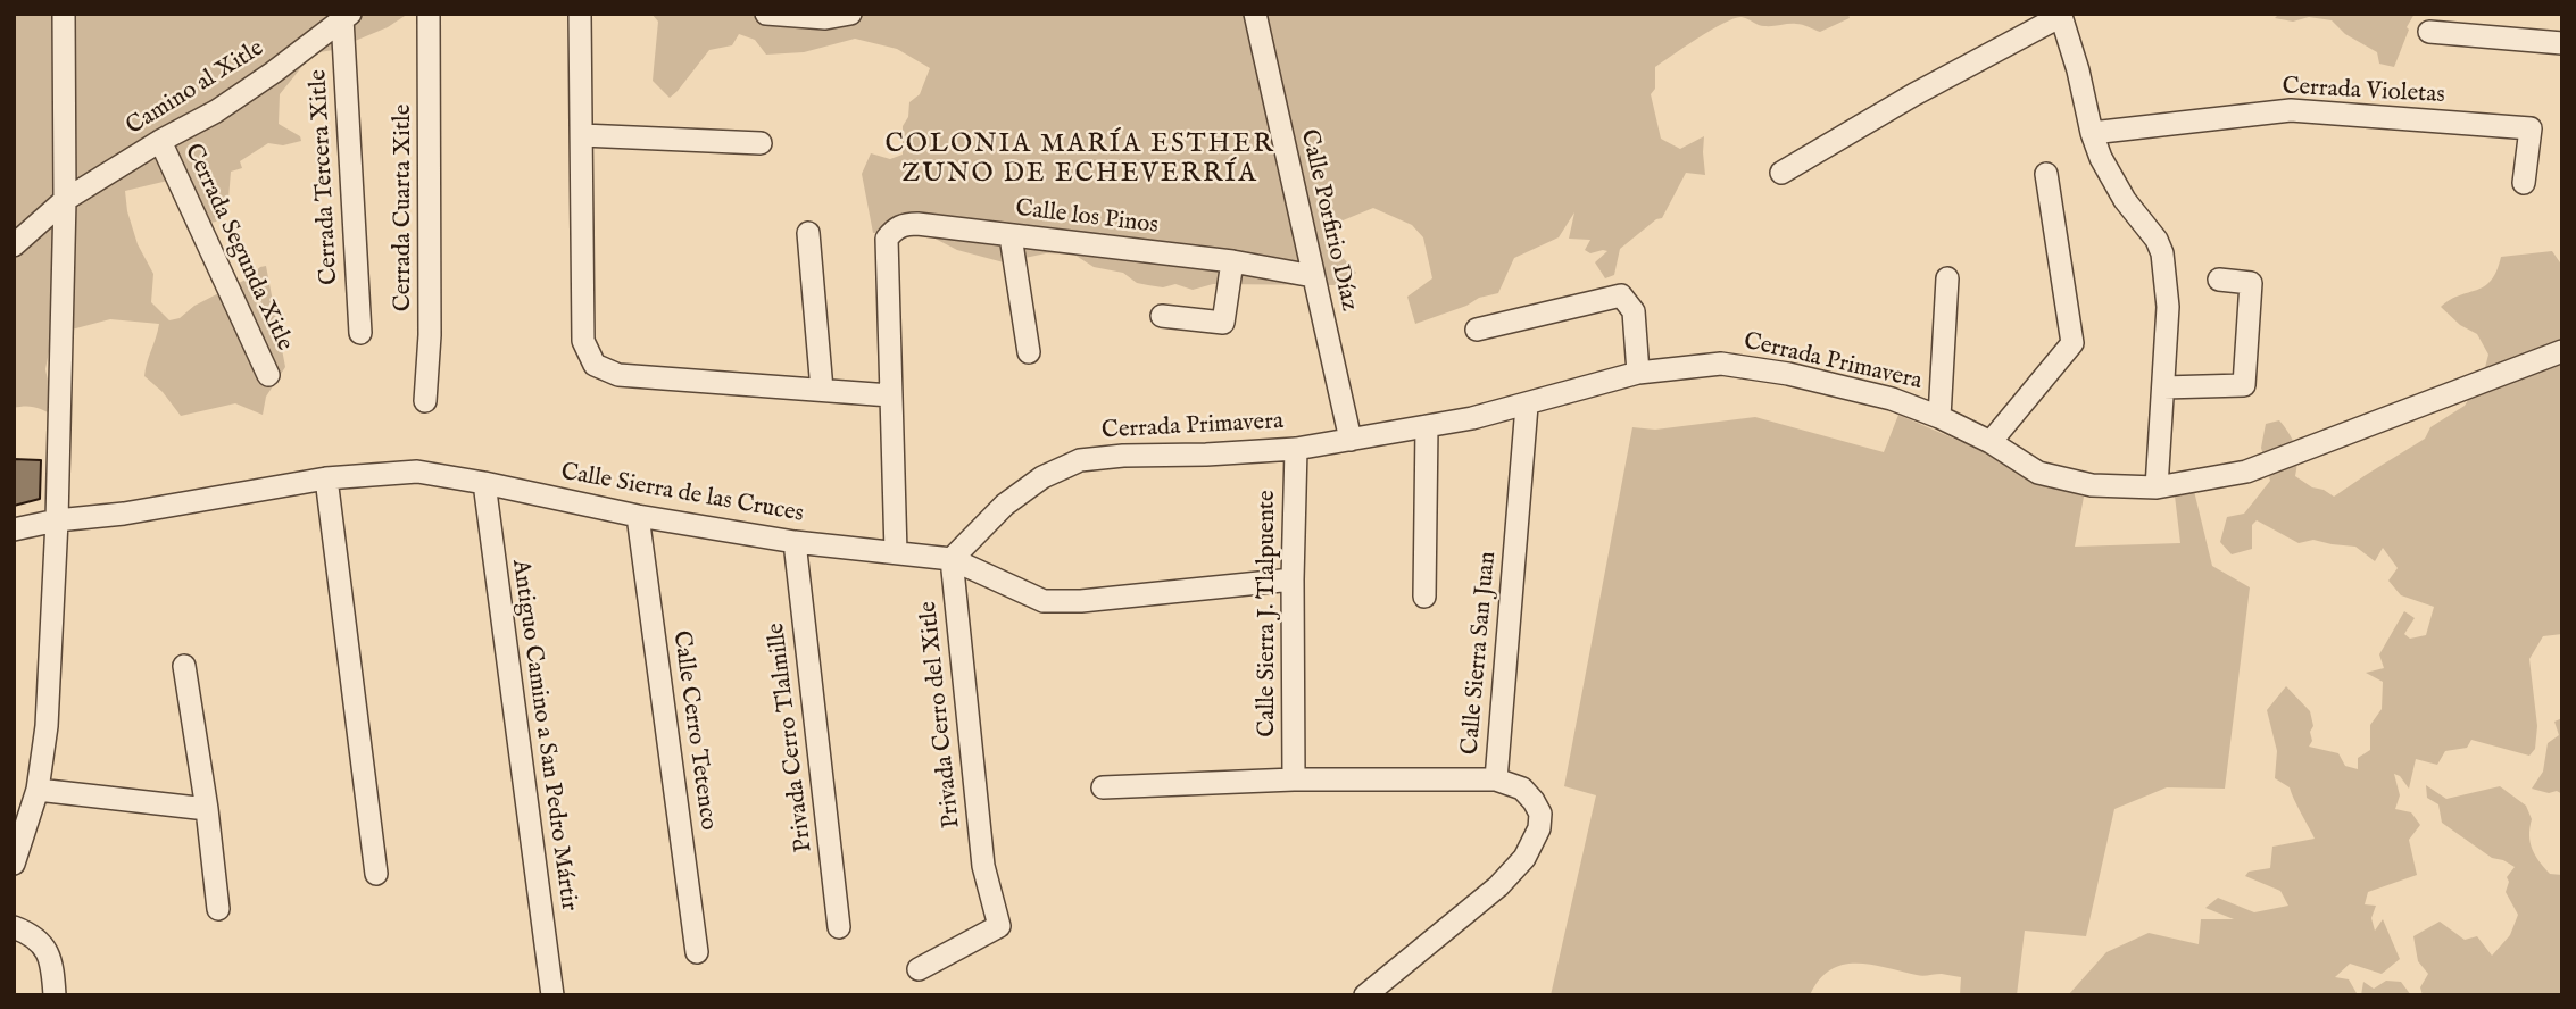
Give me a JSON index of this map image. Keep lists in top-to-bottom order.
{
  "streets": {
    "street": [
      "Camino al Xitle",
      "Cerrada Violetas",
      "Cerrada Tercera Xitle",
      "Cerrada Cuarta Xitle",
      "Calle los Pinos",
      "Calle Porfirio Díaz",
      "Cerrada Segunda Xitle",
      "Cerrada Primavera",
      "Calle Sierra de las Cruces",
      "Calle Sierra J. Tlalpuente",
      "Calle Sierra San Juan",
      "Privada Cerro del Xitle",
      "Calle Cerro Tetenco",
      "Antiguo Camino a San Pedro Mártir",
      "Privada Cerro Tlalmille"
    ]
  },
  "crossings": [
    ["Camino al Xitle", "Cerrada Tercera Xitle"],
    ["Camino al Xitle", "Cerrada Segunda Xitle"],
    ["Calle los Pinos", "Calle Porfirio Díaz"],
    ["Calle los Pinos", "Calle Sierra de las Cruces"],
    ["Calle Porfirio Díaz", "Cerrada Primavera"],
    ["Cerrada Primavera", "Calle Sierra de las Cruces"],
    ["Cerrada Primavera", "Calle Sierra J. Tlalpuente"],
    ["Cerrada Primavera", "Calle Sierra San Juan"],
    ["Cerrada Primavera", "Privada Cerro del Xitle"],
    ["Calle Sierra de las Cruces", "Calle Sierra J. Tlalpuente"],
    ["Calle Sierra de las Cruces", "Privada Cerro del Xitle"],
    ["Calle Sierra de las Cruces", "Calle Cerro Tetenco"],
    ["Calle Sierra de las Cruces", "Antiguo Camino a San Pedro Mártir"],
    ["Calle Sierra de las Cruces", "Privada Cerro Tlalmille"]
  ],
  "districts": ["COLONIA MARÍA ESTHER ZUNO DE ECHEVERRÍA"]
}
